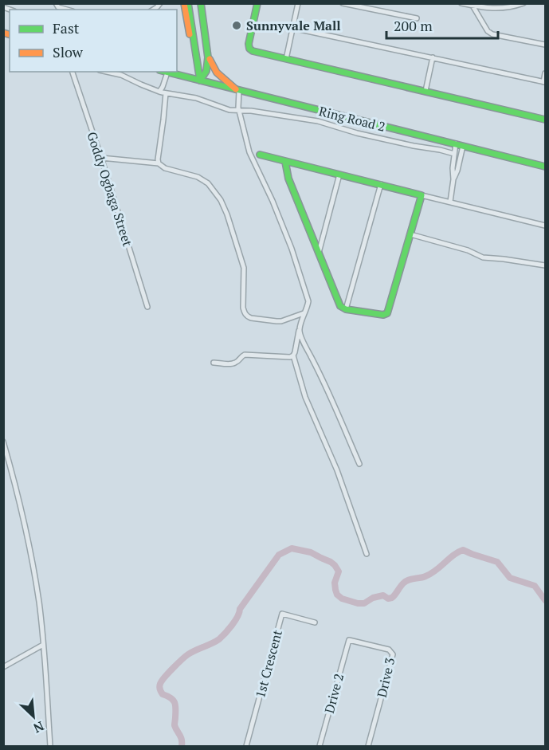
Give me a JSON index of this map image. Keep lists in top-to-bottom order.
{
  "streets": {
    "street": [
      "Ring Road 2",
      "Goddy Ogbaga Street",
      "1st Crescent",
      "Drive 3",
      "Drive 2"
    ]
  },
  "crossings": [
    ["Drive 3", "Drive 2"]
  ],
  "places": ["Sunnyvale Mall"],
  "legend": ["Fast", "Slow"],
  "scale_bar": "200 m",
  "north": "bottom right"
}
